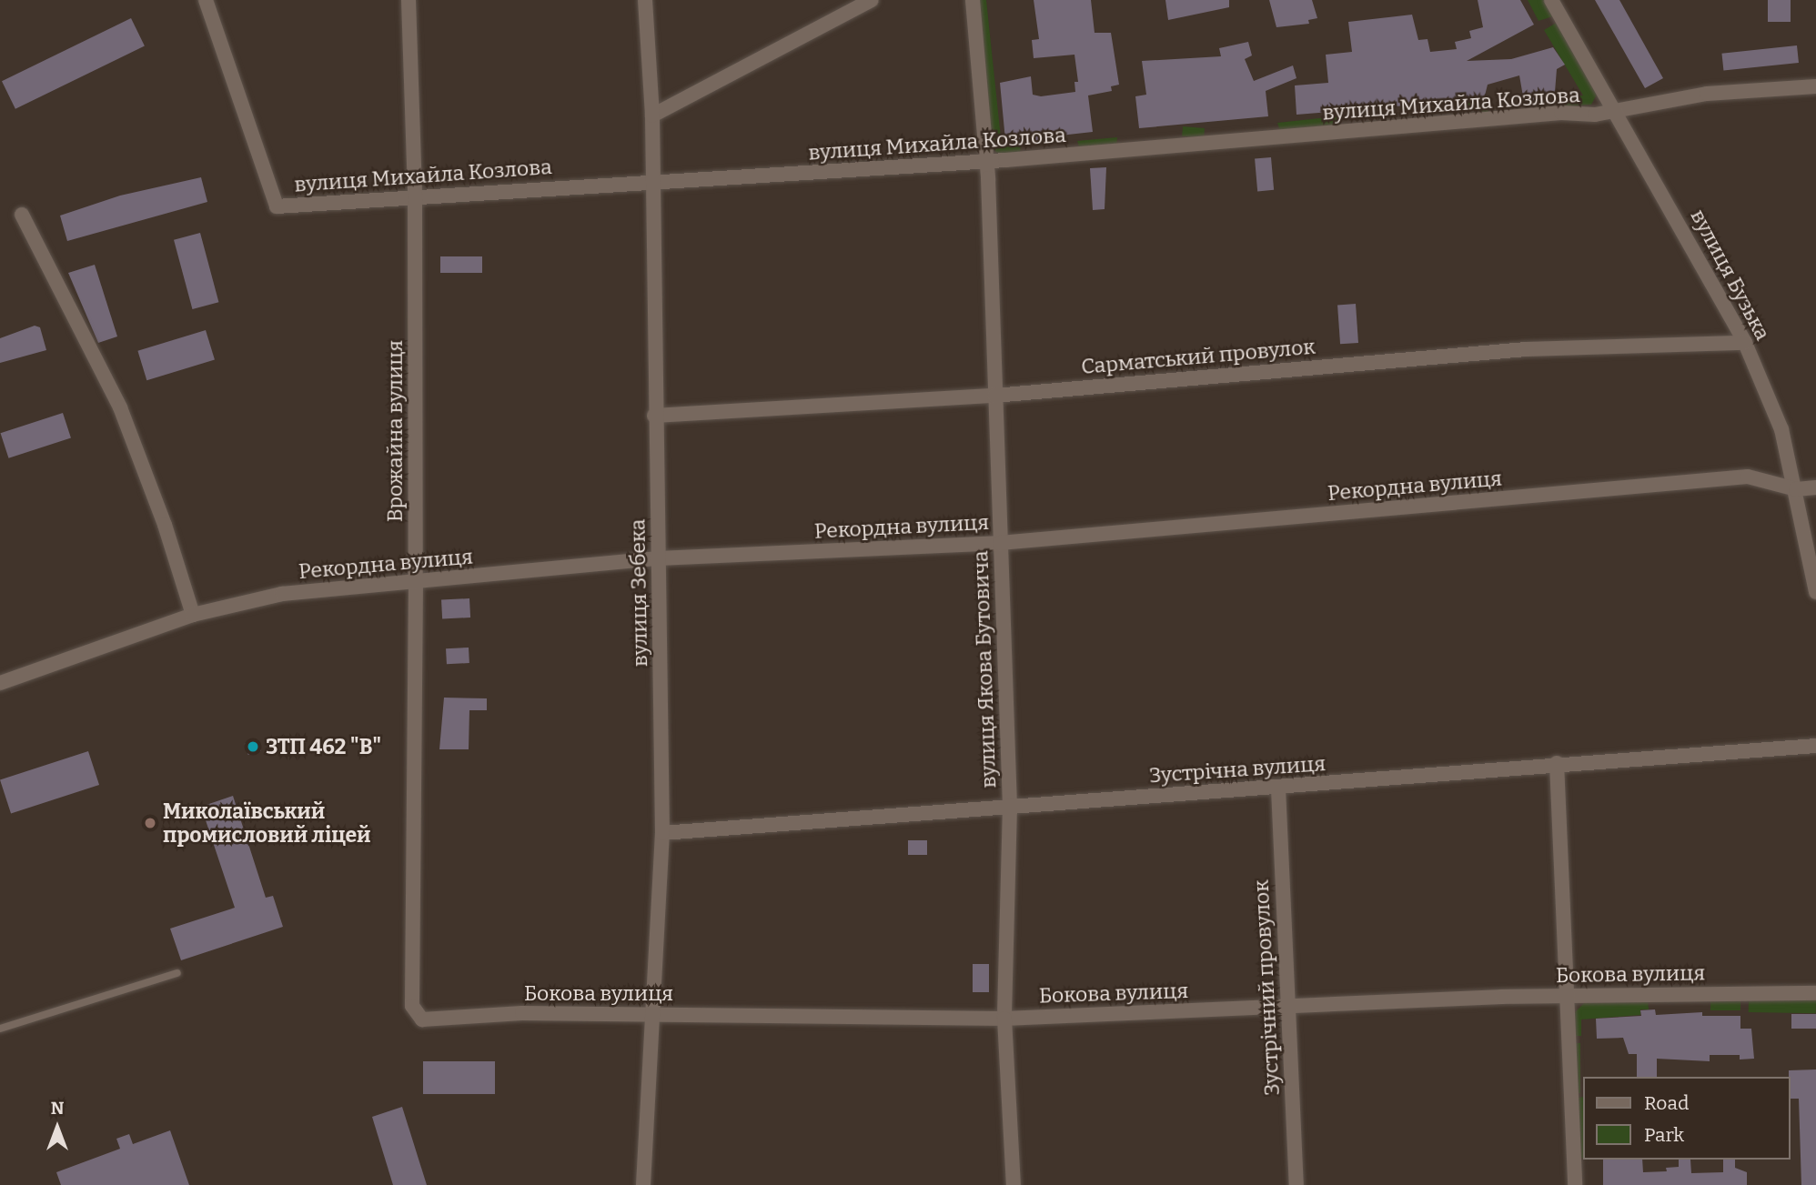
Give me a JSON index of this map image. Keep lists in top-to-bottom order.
{
  "streets": {
    "street": [
      "вулиця Михайла Козлова",
      "вулиця Бузька",
      "Сарматський провулок",
      "Врожайна вулиця",
      "Рекордна вулиця",
      "вулиця Зебека",
      "вулиця Якова Бутовича",
      "Зустрічна вулиця",
      "Бокова вулиця",
      "Зустрічний провулок"
    ]
  },
  "crossings": [
    ["вулиця Михайла Козлова", "вулиця Бузька"],
    ["вулиця Михайла Козлова", "Врожайна вулиця"],
    ["вулиця Михайла Козлова", "вулиця Зебека"],
    ["вулиця Михайла Козлова", "вулиця Якова Бутовича"],
    ["вулиця Бузька", "Сарматський провулок"],
    ["вулиця Бузька", "Рекордна вулиця"],
    ["Сарматський провулок", "вулиця Зебека"],
    ["Сарматський провулок", "вулиця Якова Бутовича"],
    ["Врожайна вулиця", "Рекордна вулиця"],
    ["Врожайна вулиця", "Бокова вулиця"],
    ["Рекордна вулиця", "вулиця Зебека"],
    ["Рекордна вулиця", "вулиця Якова Бутовича"],
    ["вулиця Зебека", "Зустрічна вулиця"],
    ["вулиця Зебека", "Бокова вулиця"],
    ["вулиця Якова Бутовича", "Зустрічна вулиця"],
    ["вулиця Якова Бутовича", "Бокова вулиця"],
    ["Зустрічна вулиця", "Зустрічний провулок"],
    ["Бокова вулиця", "Зустрічний провулок"]
  ],
  "places": ["ЗТП 462 \"В\"", "Миколаївський промисловий ліцей"],
  "legend": ["Road", "Park"],
  "north": "top"
}
